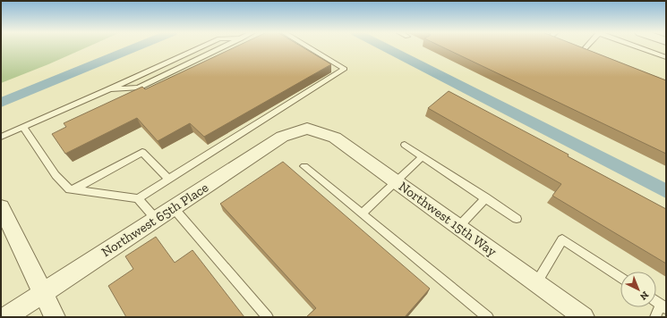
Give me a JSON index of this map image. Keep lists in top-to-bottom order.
{
  "streets": {
    "street": ["Northwest 15th Way", "Northwest 65th Place"]
  },
  "crossings": [
    ["Northwest 15th Way", "Northwest 65th Place"]
  ],
  "north": "bottom right"
}
